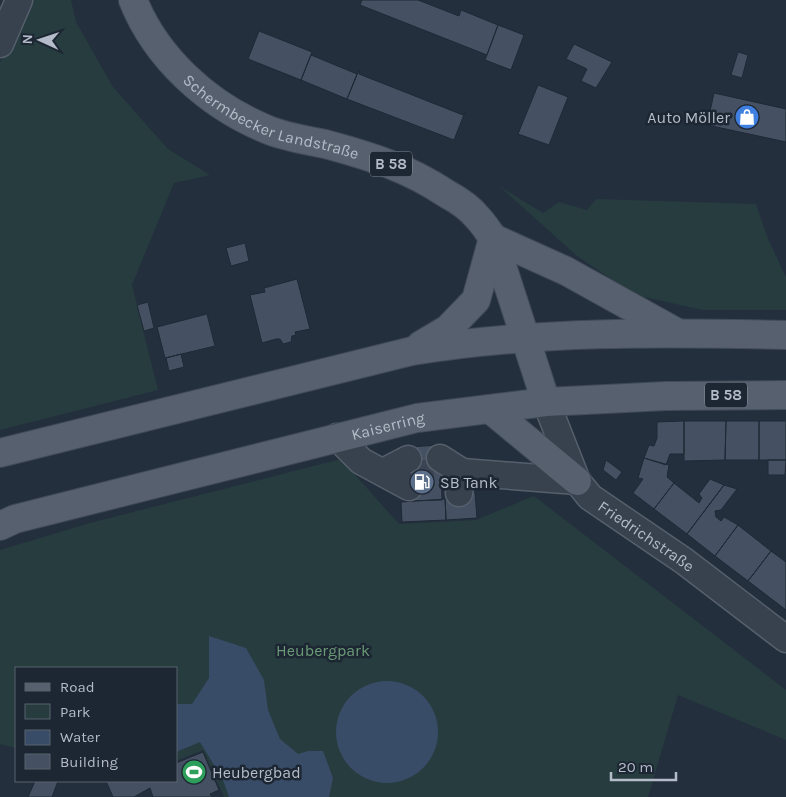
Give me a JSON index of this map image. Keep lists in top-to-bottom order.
{
  "streets": {
    "main road": ["Schermbecker Landstraße", "B 58", "Kaiserring"],
    "street": ["Friedrichstraße"]
  },
  "crossings": [
    ["Schermbecker Landstraße", "B 58"],
    ["Schermbecker Landstraße", "Kaiserring"],
    ["Schermbecker Landstraße", "Friedrichstraße"],
    ["Kaiserring", "Friedrichstraße"]
  ],
  "parks": ["Heubergpark"],
  "places": {
    "shop": ["Auto Möller"],
    "fuel station": ["SB Tank"],
    "sports": ["Heubergbad"]
  },
  "legend": [
    "Road",
    "Park",
    "Water",
    "Building"
  ],
  "scale_bar": "20 m",
  "north": "left"
}
